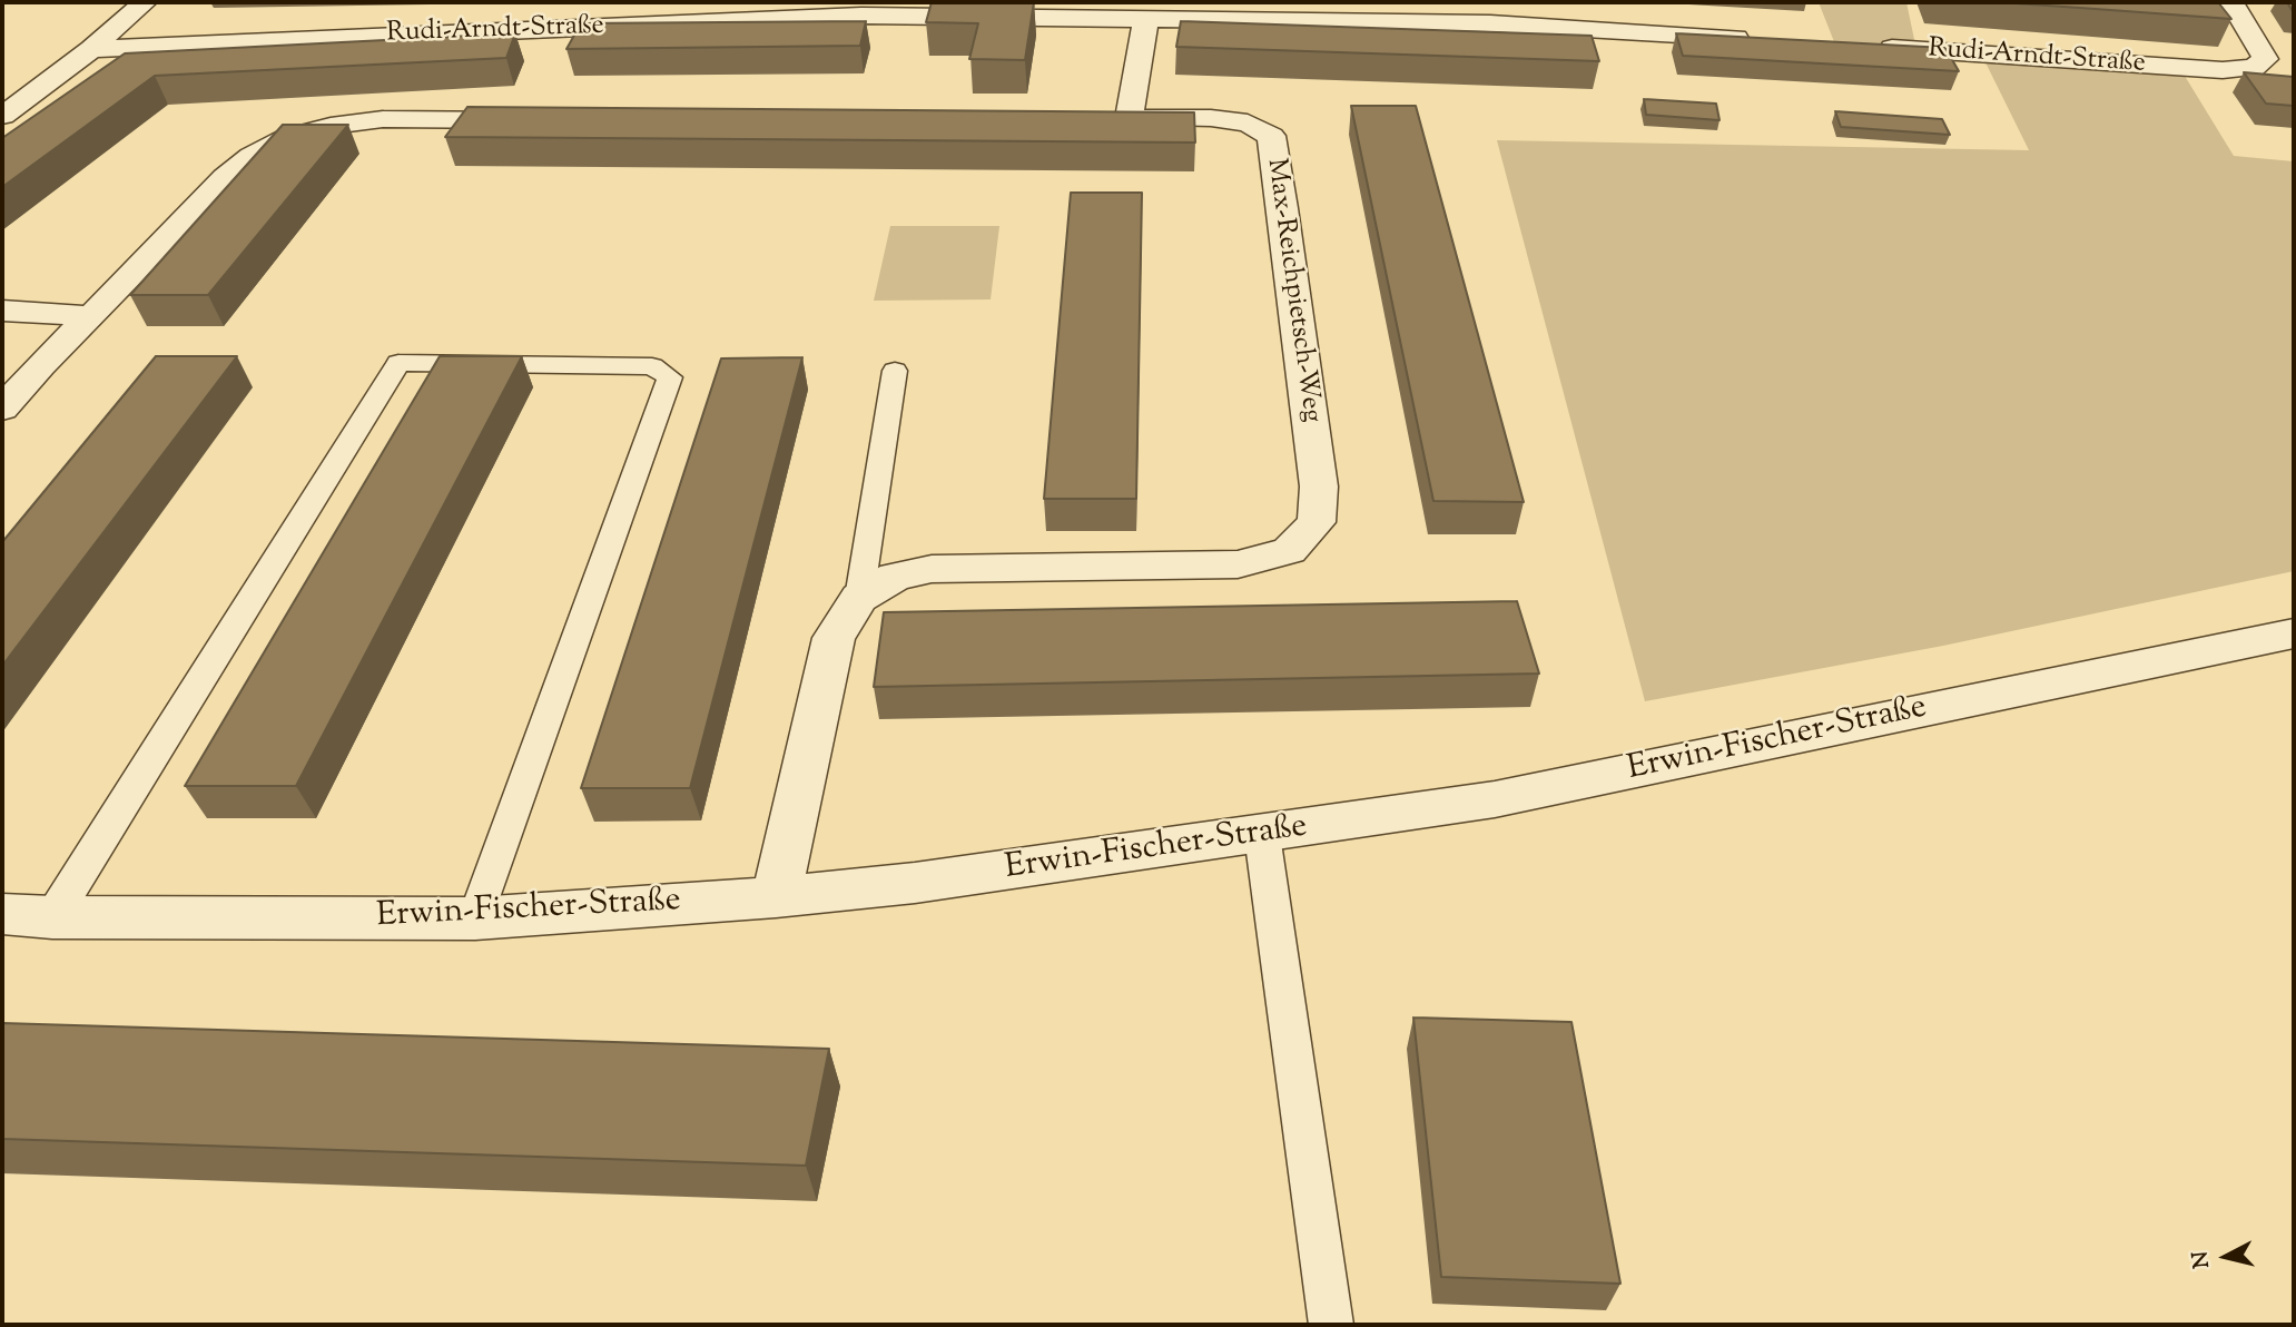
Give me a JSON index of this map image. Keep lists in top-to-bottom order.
{
  "streets": {
    "street": ["Rudi-Arndt-Straße", "Max-Reichpietsch-Weg", "Erwin-Fischer-Straße"]
  },
  "crossings": [
    ["Rudi-Arndt-Straße", "Max-Reichpietsch-Weg"],
    ["Max-Reichpietsch-Weg", "Erwin-Fischer-Straße"]
  ],
  "north": "left"
}
